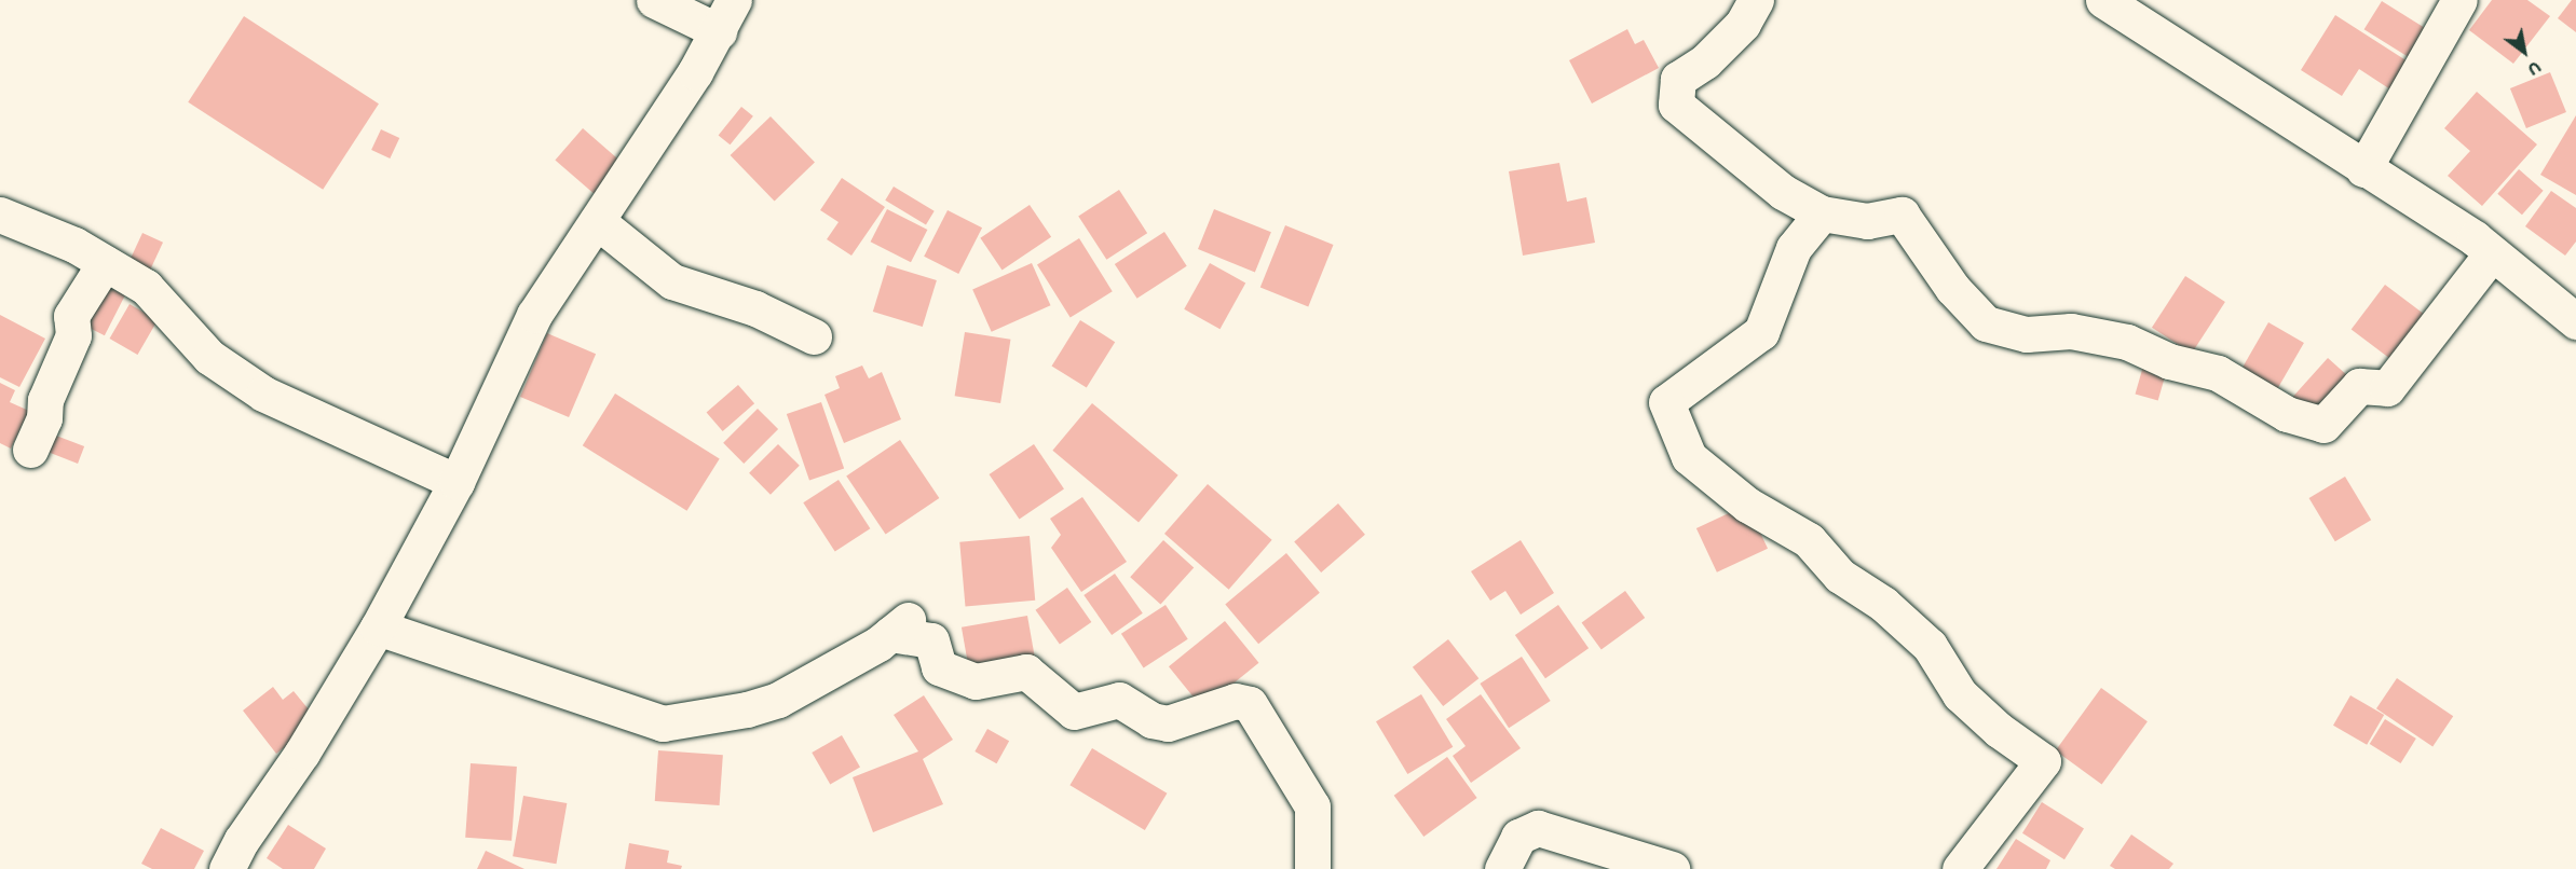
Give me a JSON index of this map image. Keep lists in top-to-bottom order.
{
  "north": "bottom right"
}
